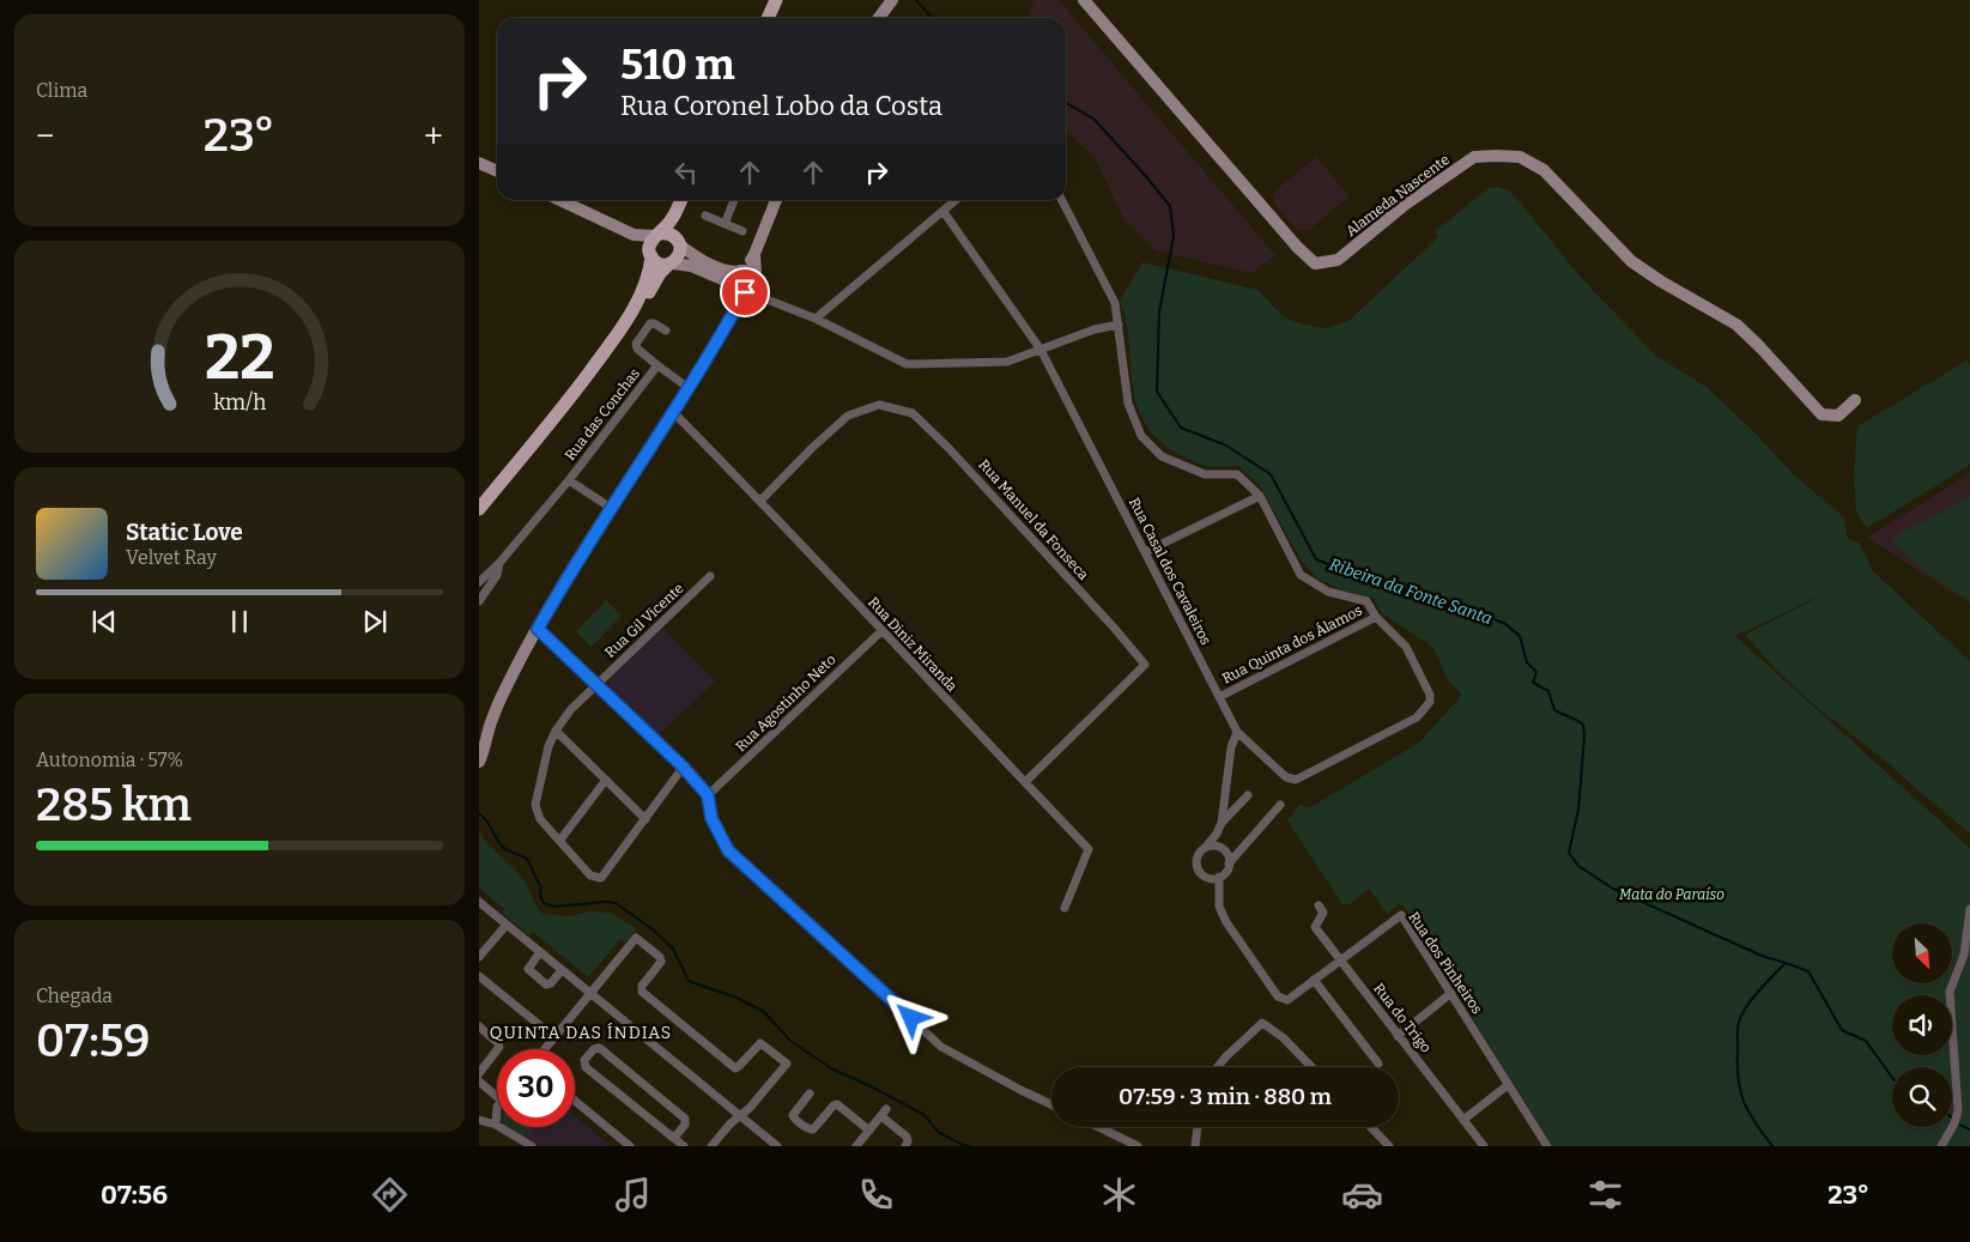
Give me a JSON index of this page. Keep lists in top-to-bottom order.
{
  "streets": {
    "street": [
      "Alameda Nascente",
      "Rua das Conchas",
      "Rua Manuel da Fonseca",
      "Rua Casal dos Cavaleiros",
      "Rua Gil Vicente",
      "Rua Diniz Miranda",
      "Rua Quinta dos Álamos",
      "Rua Agostinho Neto",
      "Rua dos Pinheiros",
      "Rua do Trigo"
    ]
  },
  "crossings": [
    ["Rua Manuel da Fonseca", "Rua Diniz Miranda"],
    ["Rua Casal dos Cavaleiros", "Rua Quinta dos Álamos"],
    ["Rua Diniz Miranda", "Rua Agostinho Neto"],
    ["Rua dos Pinheiros", "Rua do Trigo"]
  ],
  "districts": ["QUINTA DAS ÍNDIAS"],
  "water": ["Ribeira da Fonte Santa"],
  "parks": ["Mata do Paraíso"],
  "north": "bottom right",
  "page": {
    "tile": [
      "Clima",
      ["Autonomia · 57%", "285 km"],
      ["Chegada", "07:59"]
    ],
    "turn": ["510 m", "Rua Coronel Lobo da Costa"],
    "heat": ["−", "23°", "+"],
    "song": ["Static Love", "Velvet Ray"],
    "limit": "30",
    "trip": "07:59 · 3 min · 880 m",
    "tabs": ["07:56", "23°"],
    "gauge": ["22", "km/h"]
  }
}
